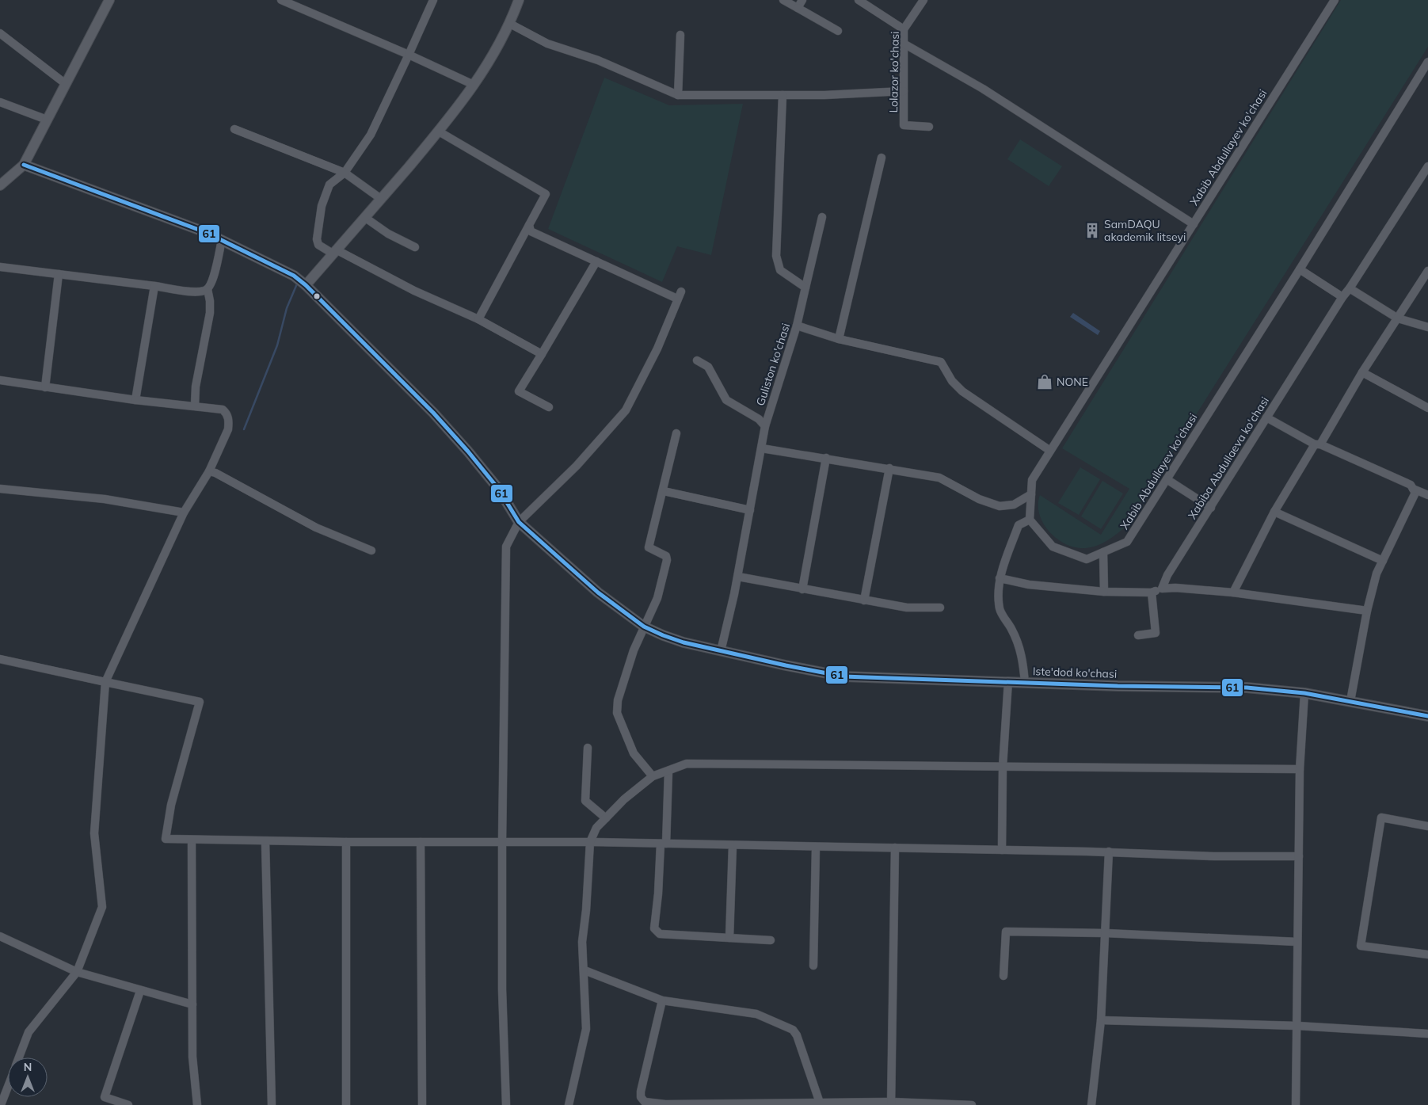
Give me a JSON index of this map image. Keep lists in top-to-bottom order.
{
  "streets": {
    "street": [
      "Lolazor ko'chasi",
      "Xabib Abdullayev ko'chasi",
      "Guliston ko'chasi",
      "Xabiba Abdullaeva ko'chasi",
      "Iste'dod ko'chasi"
    ]
  },
  "crossings": [
    ["Guliston ko'chasi", "Iste'dod ko'chasi"]
  ],
  "places": {
    "building": ["SamDAQU akademik litseyi"],
    "shop": ["NONE"]
  },
  "lines": ["transit line 61"],
  "north": "top"
}
